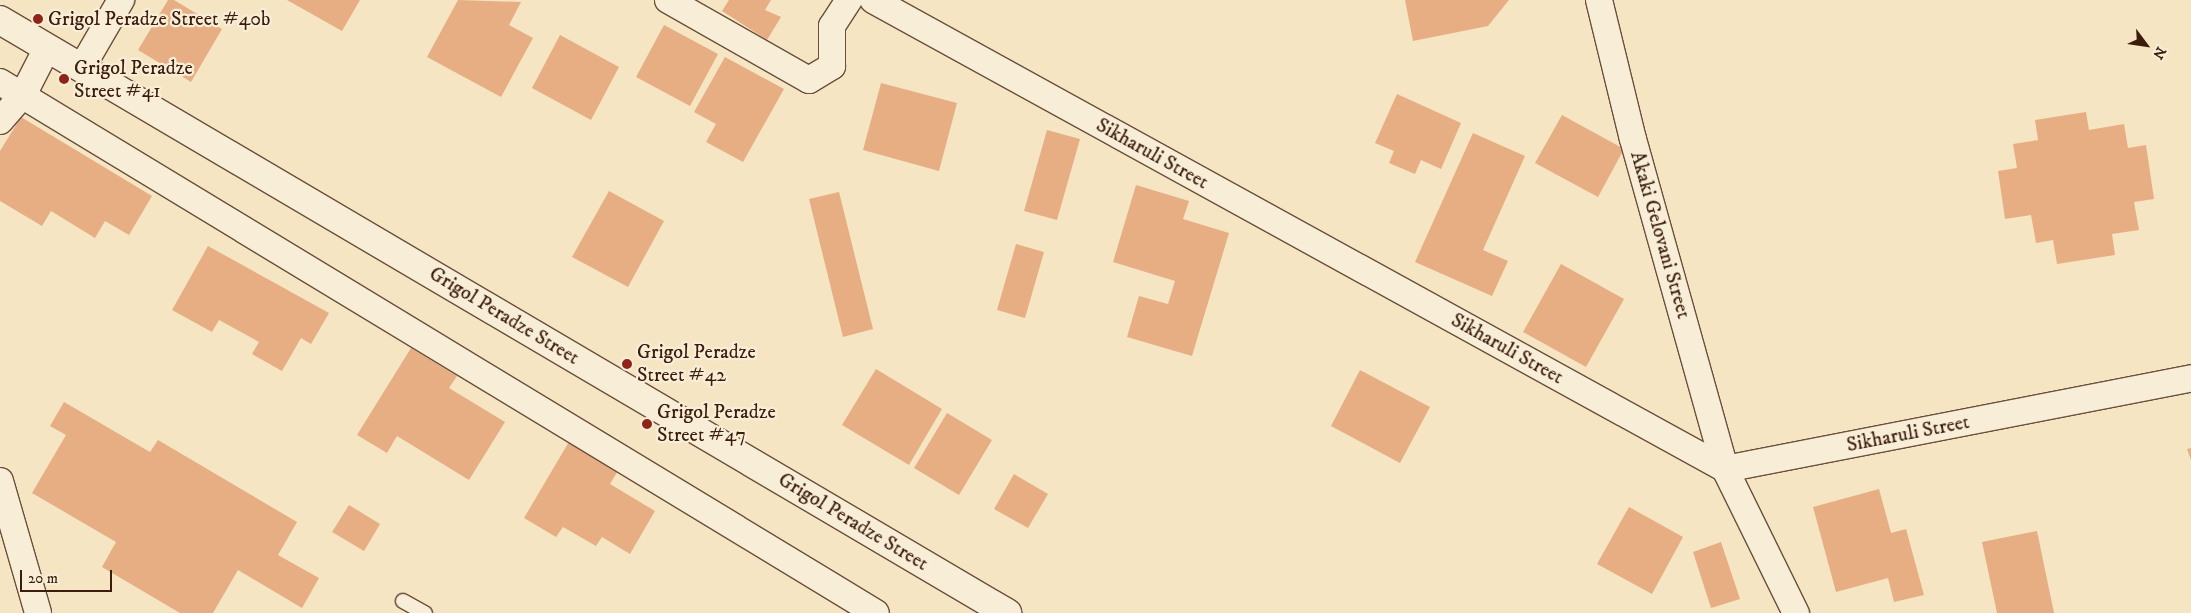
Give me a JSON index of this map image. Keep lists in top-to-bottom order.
{
  "streets": {
    "street": ["Sikharuli Street", "Akaki Gelovani Street", "Grigol Peradze Street"]
  },
  "crossings": [
    ["Sikharuli Street", "Akaki Gelovani Street"]
  ],
  "places": [
    "Grigol Peradze Street #40b",
    "Grigol Peradze Street #41",
    "Grigol Peradze Street #42",
    "Grigol Peradze Street #47"
  ],
  "scale_bar": "20 m",
  "north": "bottom right"
}
